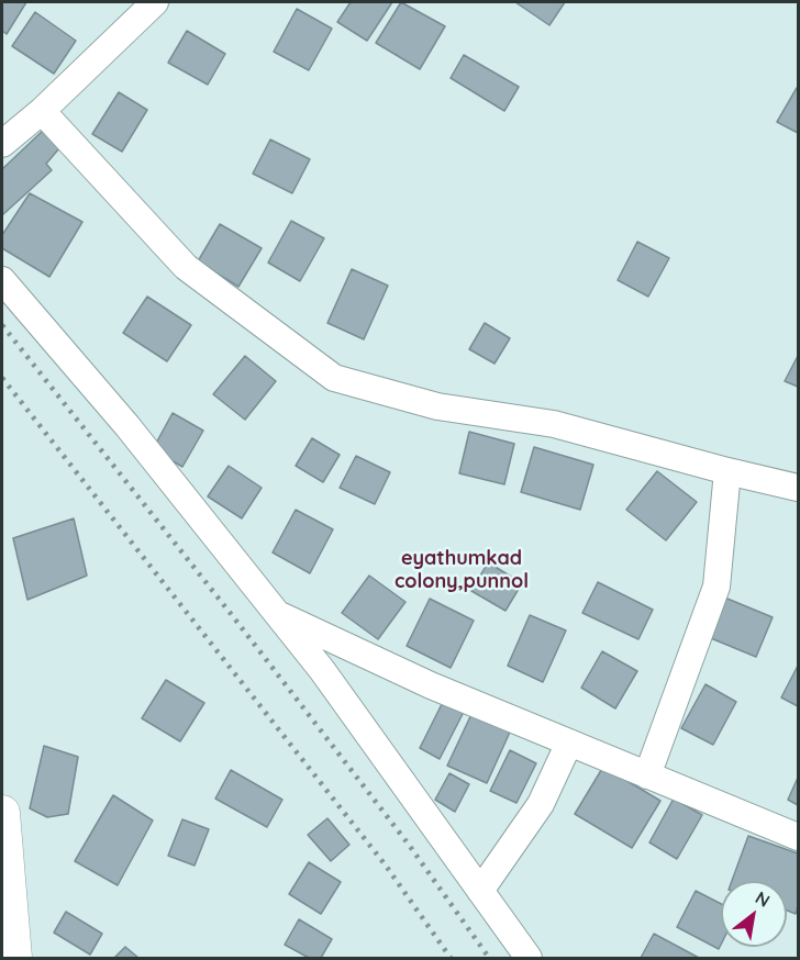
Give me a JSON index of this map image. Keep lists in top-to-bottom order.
{
  "districts": ["eyathumkad colony,punnol"],
  "north": "top right"
}
